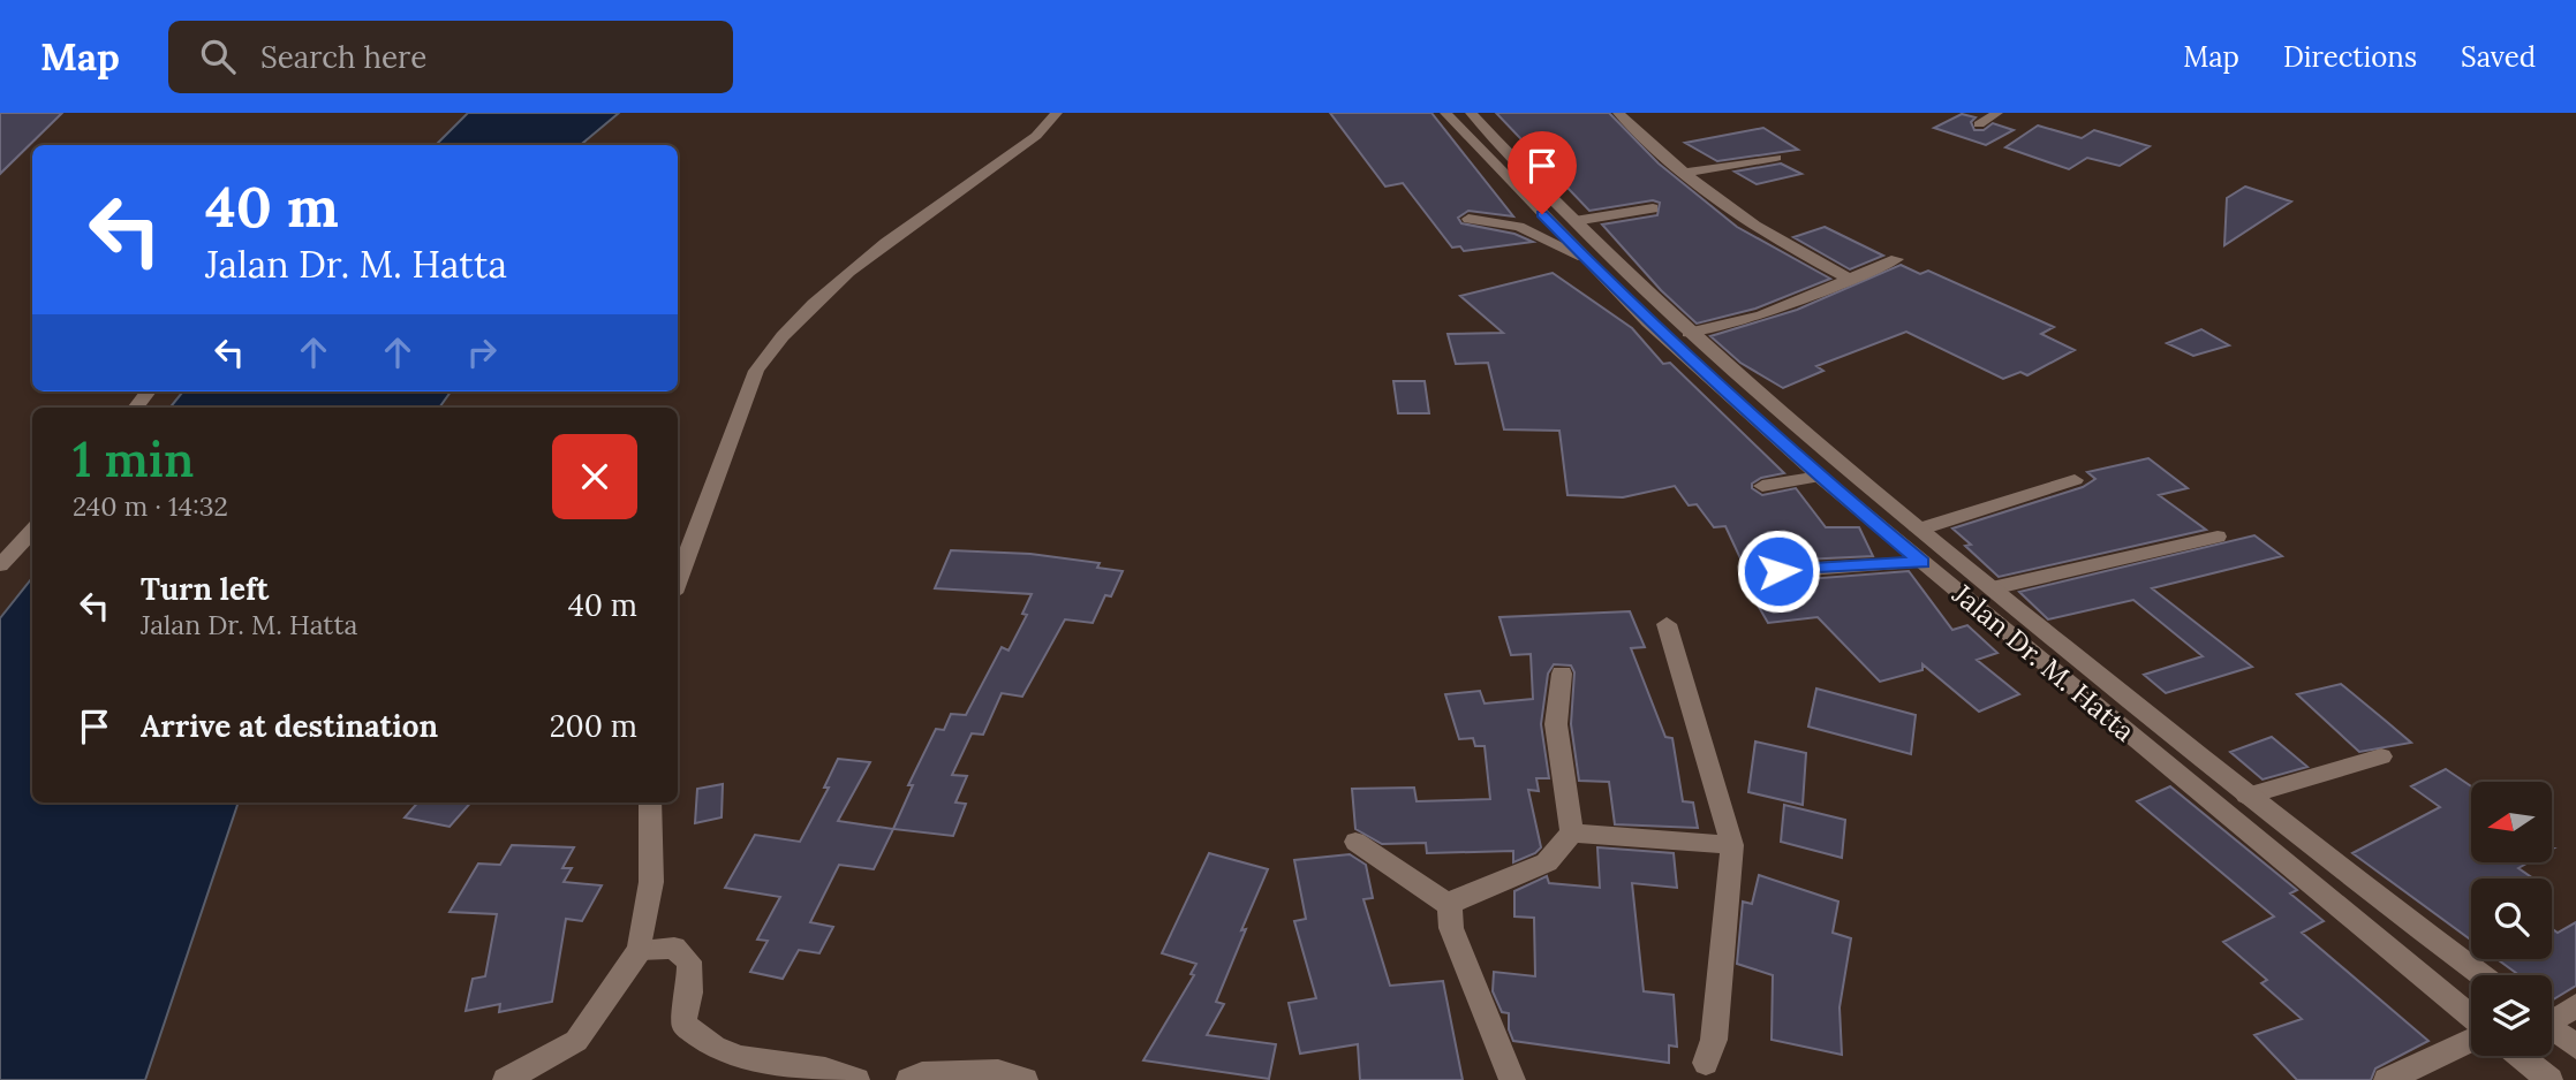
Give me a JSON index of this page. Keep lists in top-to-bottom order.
{
  "streets": {
    "street": ["Jalan Dr. M. Hatta"]
  },
  "north": "left",
  "page": {
    "header": "Map",
    "search": "Search here",
    "nav": ["Map", "Directions", "Saved"],
    "turn": ["40 m", "Jalan Dr. M. Hatta"],
    "heading": ["1 min", "240 m · 14:32"],
    "list": [
      {
        "name": "Turn left",
        "note": "Jalan Dr. M. Hatta",
        "value": "40 m"
      },
      {
        "name": "Arrive at destination",
        "value": "200 m"
      }
    ]
  }
}
